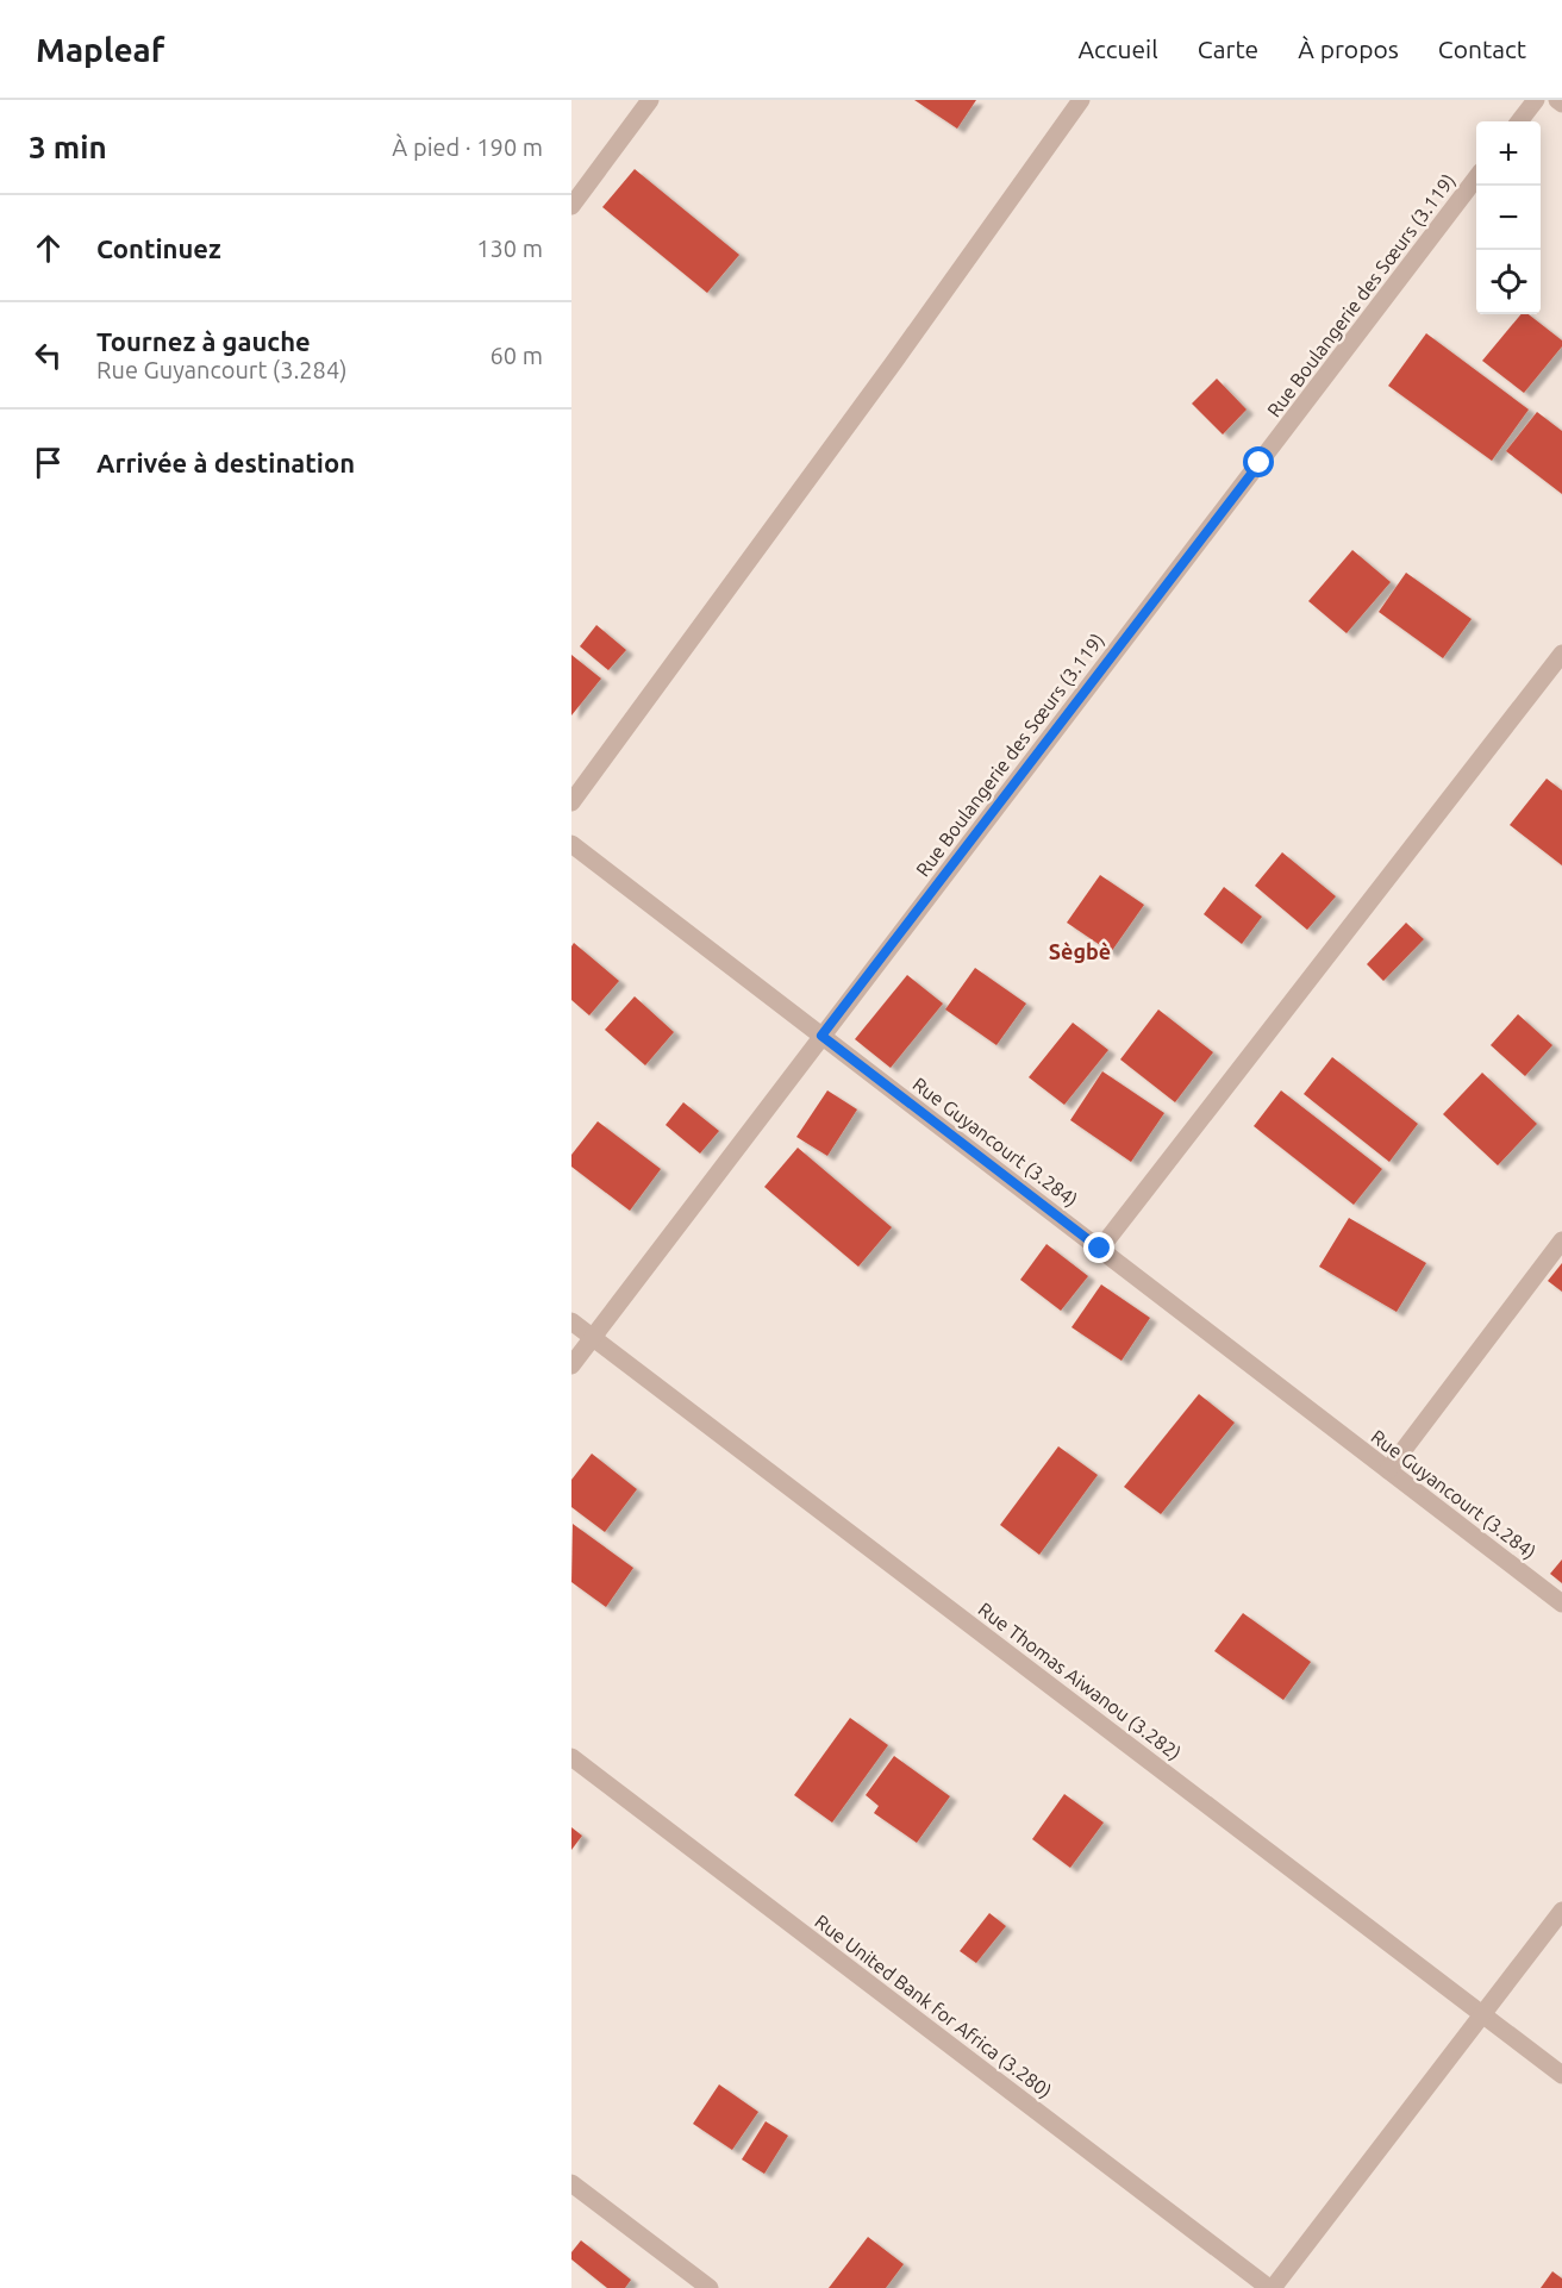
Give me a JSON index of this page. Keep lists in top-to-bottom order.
{
  "streets": {
    "street": [
      "Rue Boulangerie des Sœurs (3.119)",
      "Rue Guyancourt (3.284)",
      "Rue Thomas Aiwanou (3.282)",
      "Rue United Bank for Africa (3.280)"
    ]
  },
  "crossings": [
    ["Rue Boulangerie des Sœurs (3.119)", "Rue Guyancourt (3.284)"],
    ["Rue Boulangerie des Sœurs (3.119)", "Rue Thomas Aiwanou (3.282)"]
  ],
  "districts": ["Sègbè"],
  "page": {
    "header": "Mapleaf",
    "nav": [
      "Accueil",
      "Carte",
      "À propos",
      "Contact"
    ],
    "heading": ["3 min", "À pied · 190 m"],
    "map_buttons": ["+", "−"],
    "list": [
      ["Continuez", "130 m"],
      ["Tournez à gauche", "Rue Guyancourt (3.284)", "60 m"],
      "Arrivée à destination"
    ]
  }
}
